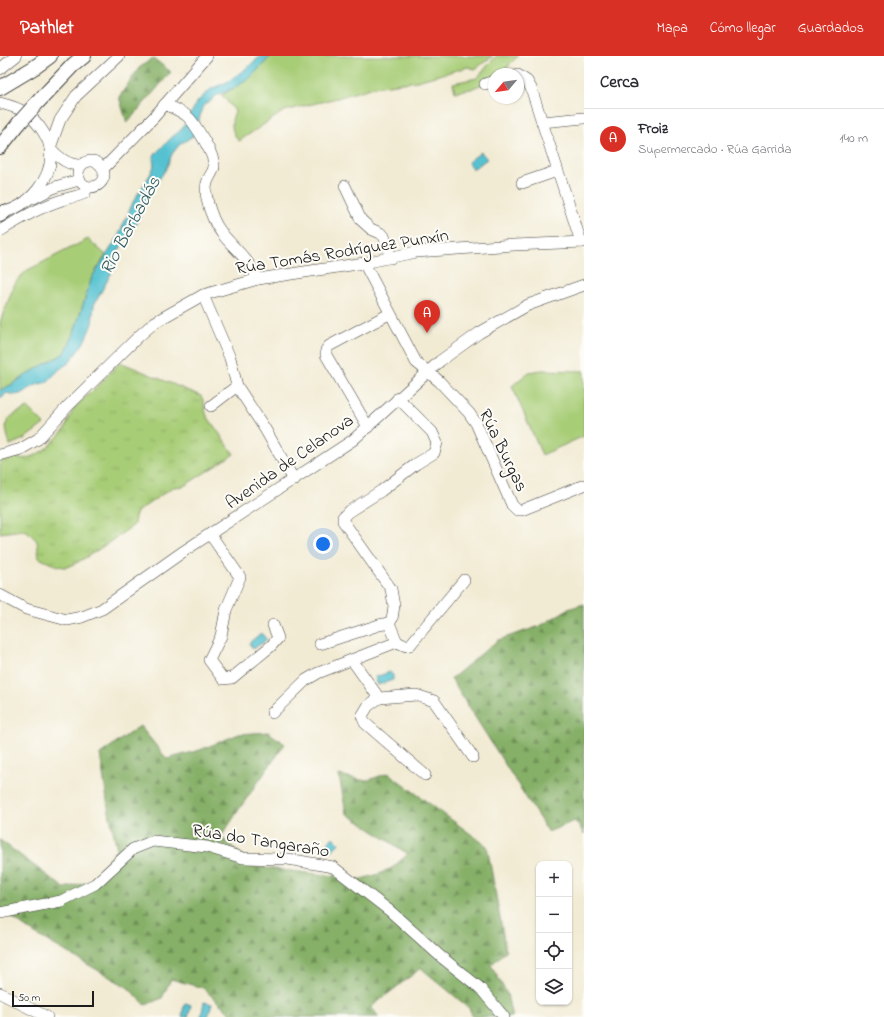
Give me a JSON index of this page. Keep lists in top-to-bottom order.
{
  "streets": {
    "street": [
      "Rúa Tomás Rodríguez Punxín",
      "Rúa Burgas",
      "Avenida de Celanova",
      "Rúa do Tangaraño"
    ]
  },
  "crossings": [
    ["Rúa Burgas", "Avenida de Celanova"]
  ],
  "water": ["Rio Barbadás"],
  "scale_bar": "50 m",
  "north": "bottom left",
  "page": {
    "header": "Pathlet",
    "nav": ["Mapa", "Cómo llegar", "Guardados"],
    "heading": "Cerca",
    "list": [
      {
        "mark": "A",
        "name": "Froiz",
        "note": "Supermercado · Rúa Garrida",
        "value": "140 m"
      }
    ],
    "pins": "A",
    "map_buttons": ["+", "−"],
    "scale": "50 m"
  }
}
